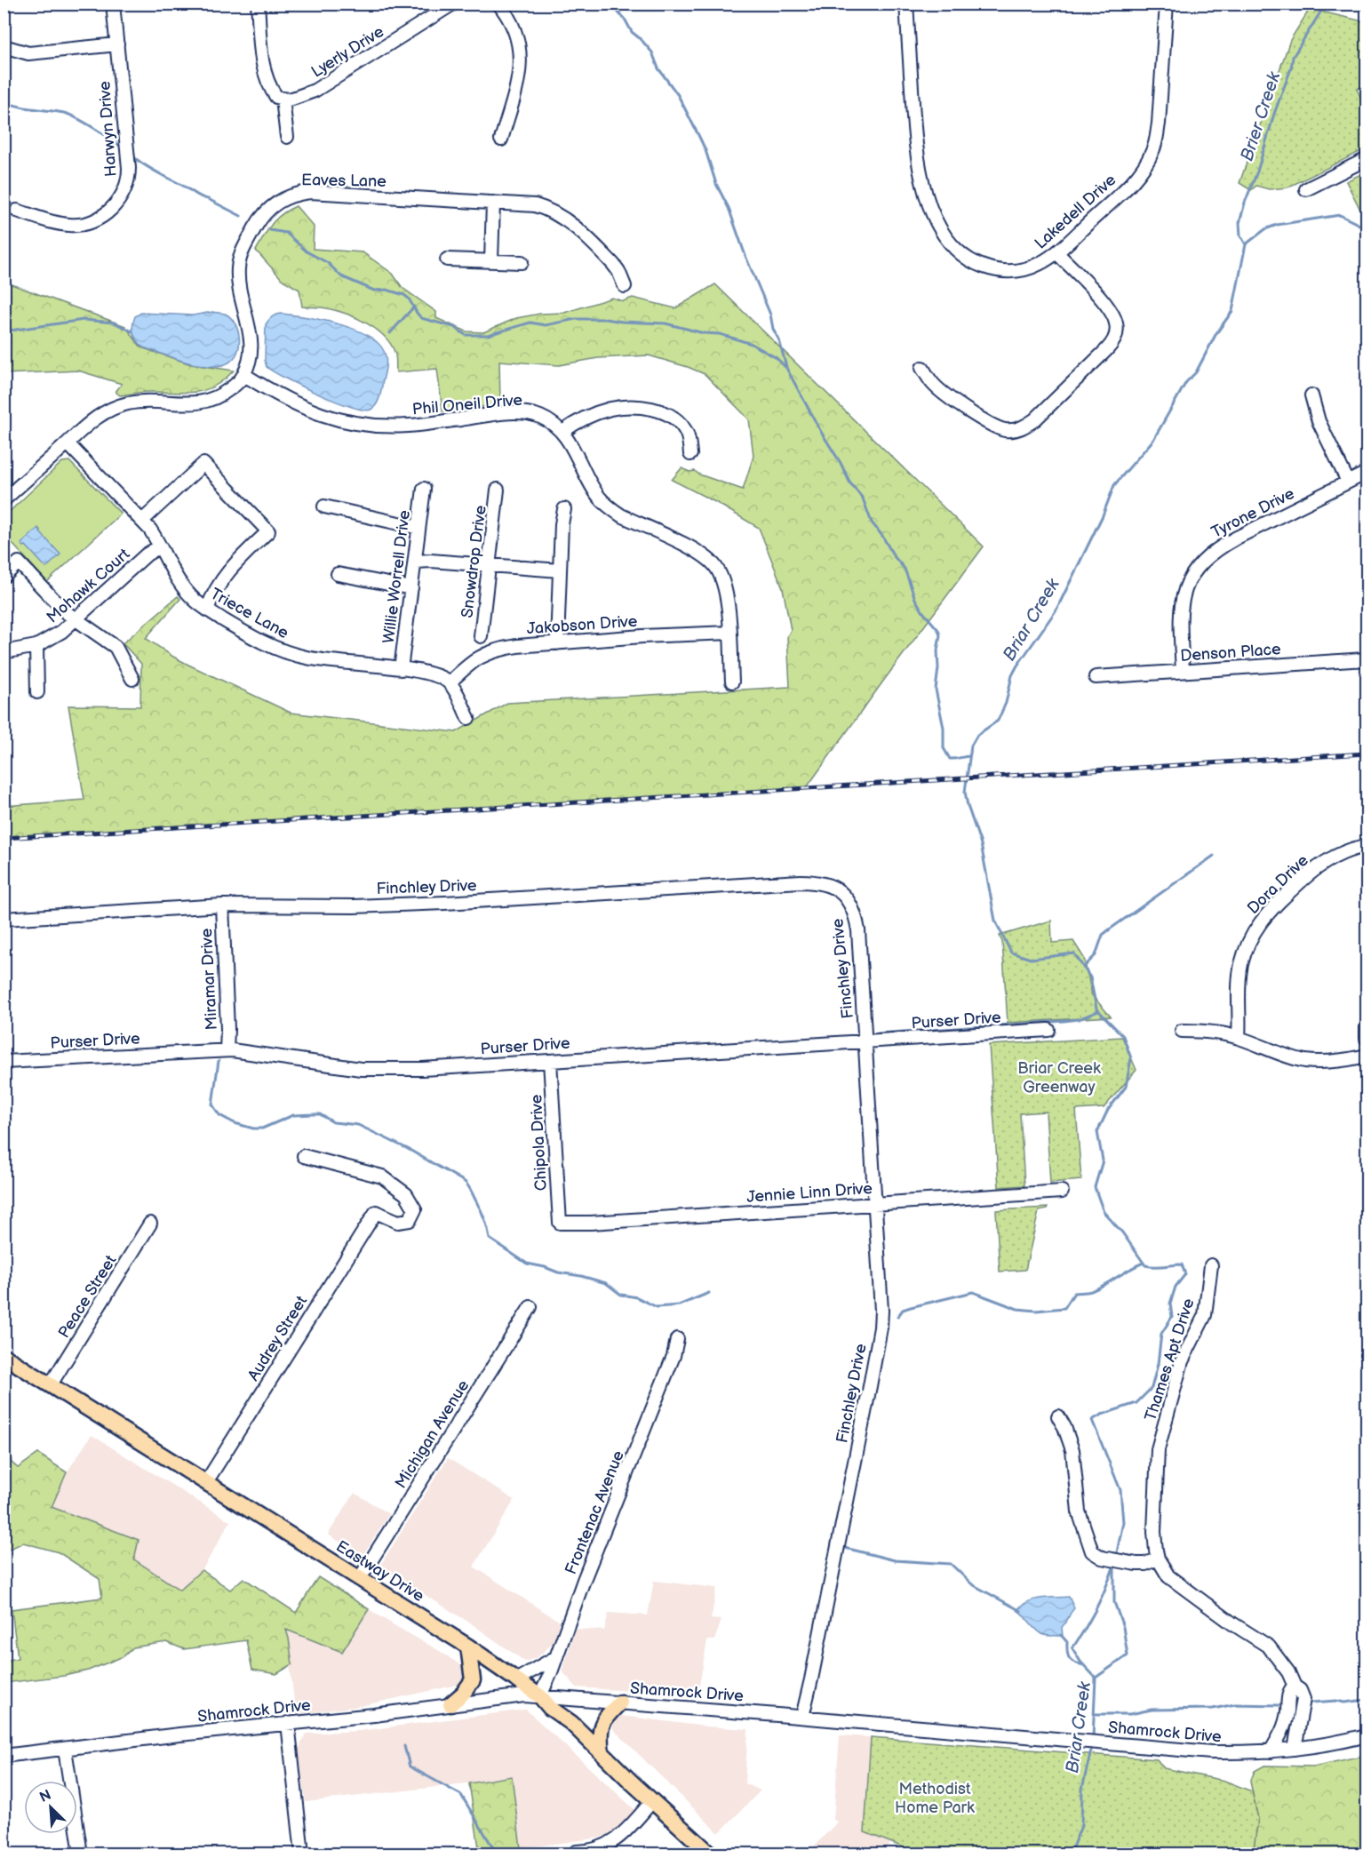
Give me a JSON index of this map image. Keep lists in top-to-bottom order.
{
  "streets": {
    "main road": ["Eastway Drive"],
    "street": [
      "Lyerly Drive",
      "Harwyn Drive",
      "Eaves Lane",
      "Lakedell Drive",
      "Phil Oneil Drive",
      "Tyrone Drive",
      "Snowdrop Drive",
      "Willie Worrell Drive",
      "Mohawk Court",
      "Triece Lane",
      "Jakobson Drive",
      "Denson Place",
      "Dora Drive",
      "Finchley Drive",
      "Miramar Drive",
      "Purser Drive",
      "Chipola Drive",
      "Jennie Linn Drive",
      "Peace Street",
      "Audrey Street",
      "Thames Apt Drive",
      "Michigan Avenue",
      "Frontenac Avenue",
      "Shamrock Drive"
    ]
  },
  "crossings": [
    ["Eaves Lane", "Phil Oneil Drive"],
    ["Phil Oneil Drive", "Jakobson Drive"],
    ["Tyrone Drive", "Denson Place"],
    ["Willie Worrell Drive", "Triece Lane"],
    ["Mohawk Court", "Triece Lane"],
    ["Triece Lane", "Jakobson Drive"],
    ["Finchley Drive", "Miramar Drive"],
    ["Finchley Drive", "Purser Drive"],
    ["Finchley Drive", "Jennie Linn Drive"],
    ["Finchley Drive", "Shamrock Drive"],
    ["Miramar Drive", "Purser Drive"],
    ["Purser Drive", "Chipola Drive"],
    ["Chipola Drive", "Jennie Linn Drive"],
    ["Peace Street", "Eastway Drive"],
    ["Audrey Street", "Eastway Drive"],
    ["Thames Apt Drive", "Shamrock Drive"],
    ["Michigan Avenue", "Eastway Drive"],
    ["Frontenac Avenue", "Eastway Drive"],
    ["Frontenac Avenue", "Shamrock Drive"],
    ["Eastway Drive", "Shamrock Drive"]
  ],
  "water": ["Brier Creek", "Briar Creek"],
  "parks": ["Briar Creek Greenway", "Methodist Home Park"],
  "north": "top left"
}
